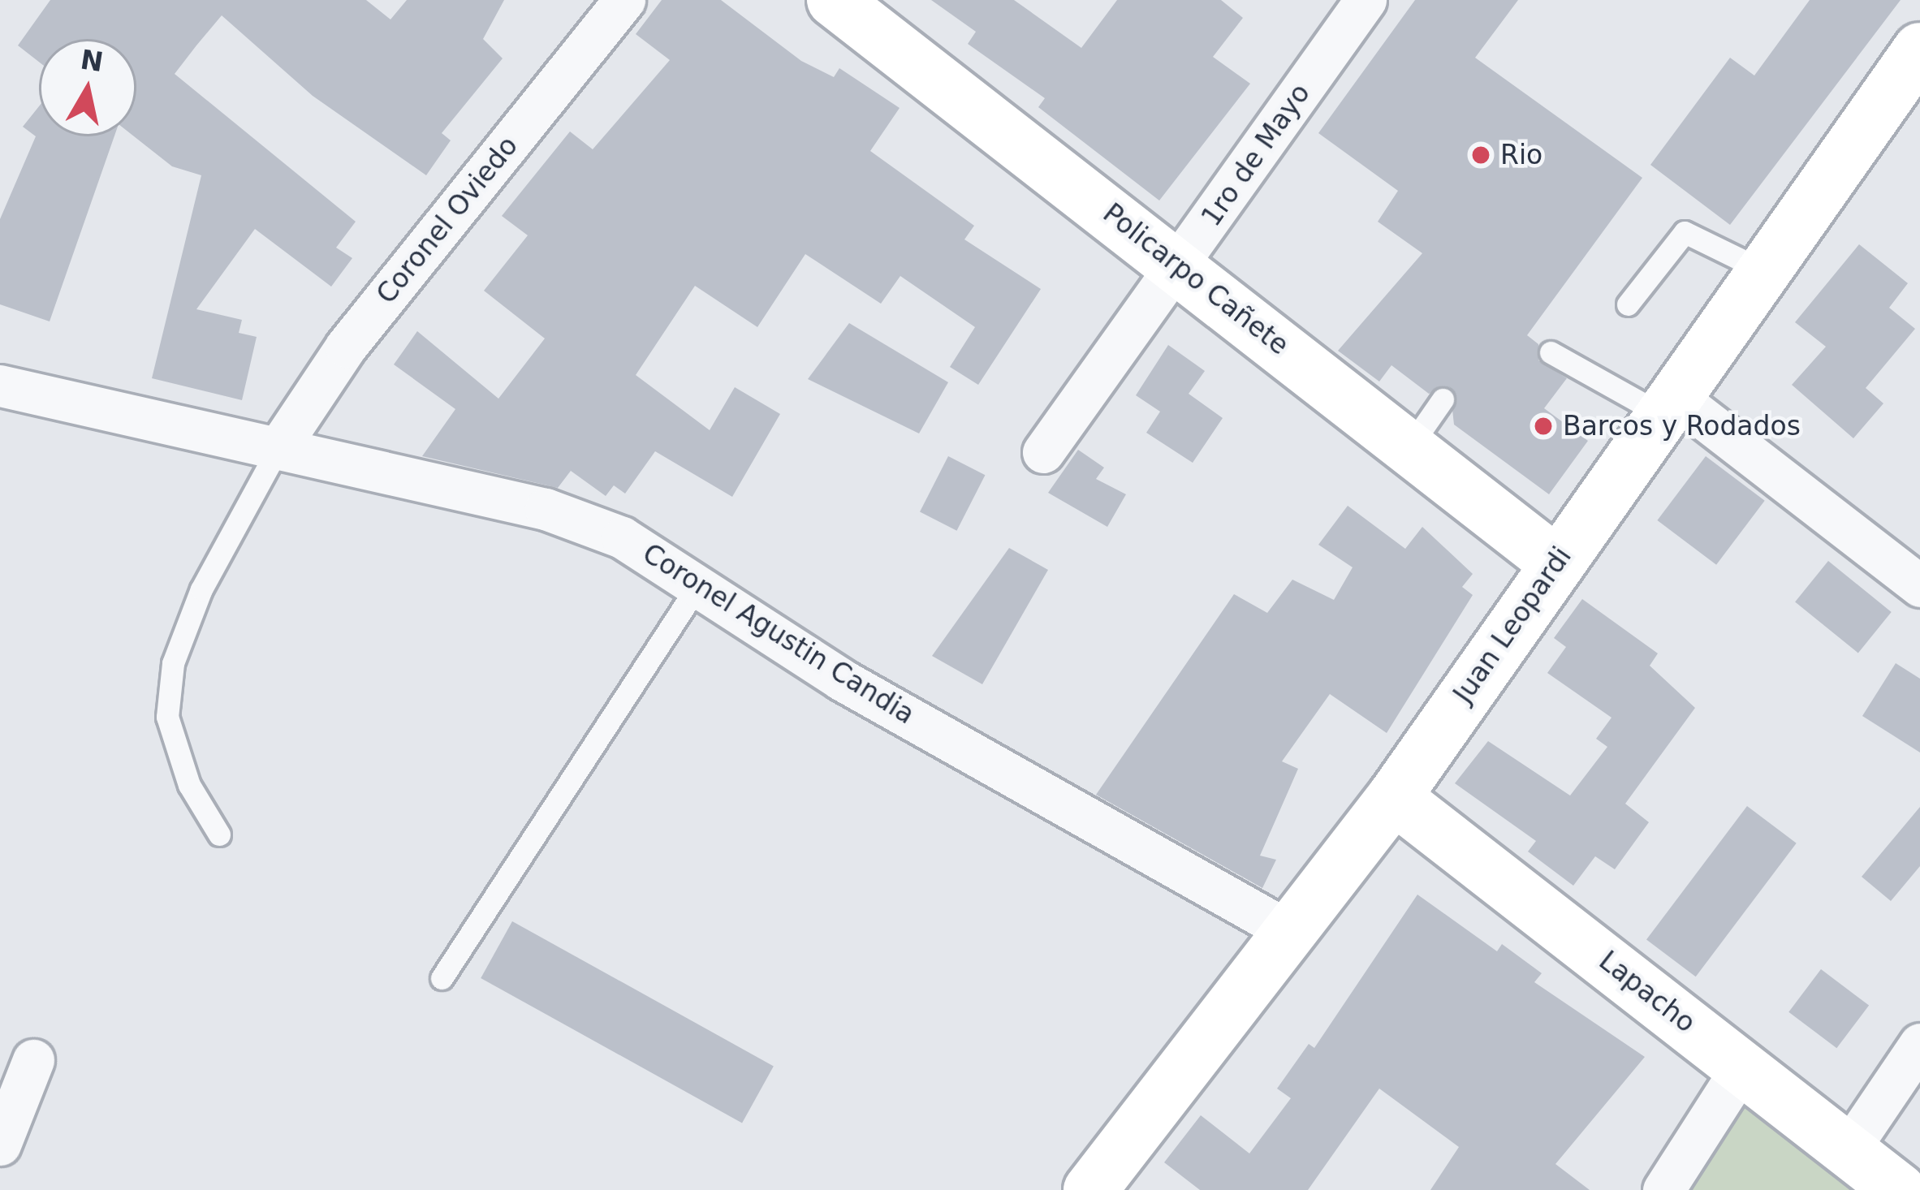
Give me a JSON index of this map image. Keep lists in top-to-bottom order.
{
  "streets": {
    "street": [
      "1ro de Mayo",
      "Coronel Oviedo",
      "Policarpo Cañete",
      "Juan Leopardi",
      "Coronel Agustin Candia",
      "Lapacho"
    ]
  },
  "crossings": [
    ["1ro de Mayo", "Policarpo Cañete"],
    ["Coronel Oviedo", "Coronel Agustin Candia"],
    ["Policarpo Cañete", "Juan Leopardi"],
    ["Juan Leopardi", "Coronel Agustin Candia"],
    ["Juan Leopardi", "Lapacho"]
  ],
  "places": ["Rio", "Barcos y Rodados"],
  "north": "top"
}
